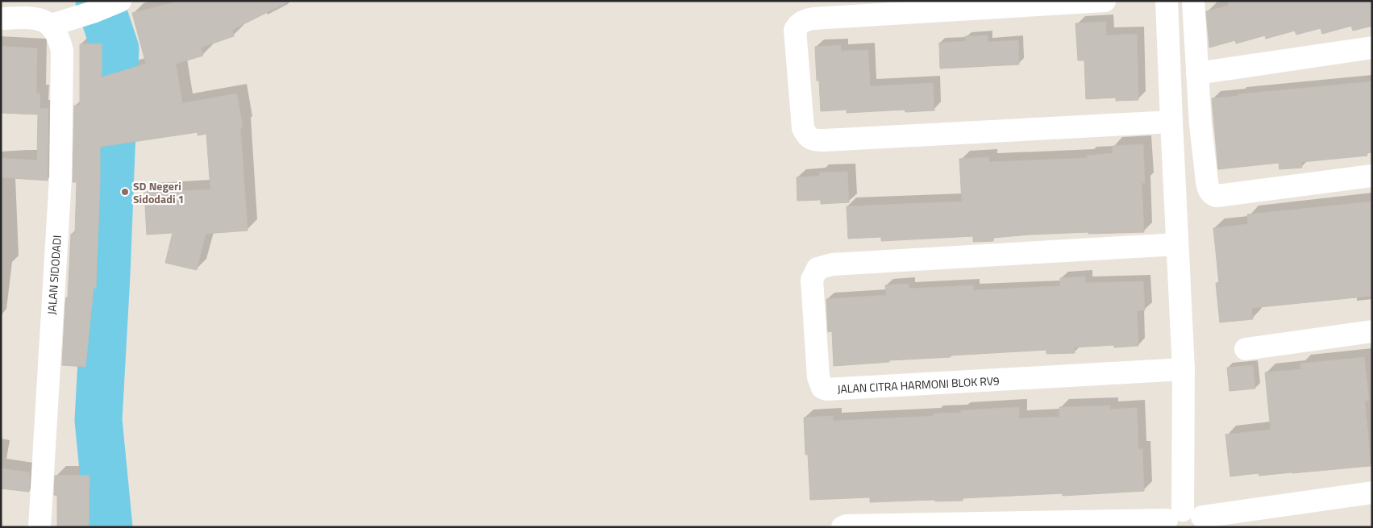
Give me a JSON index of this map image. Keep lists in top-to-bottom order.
{
  "streets": {
    "street": ["JALAN SIDODADI", "JALAN CITRA HARMONI BLOK RV9"]
  },
  "places": ["SD Negeri Sidodadi 1"]
}
